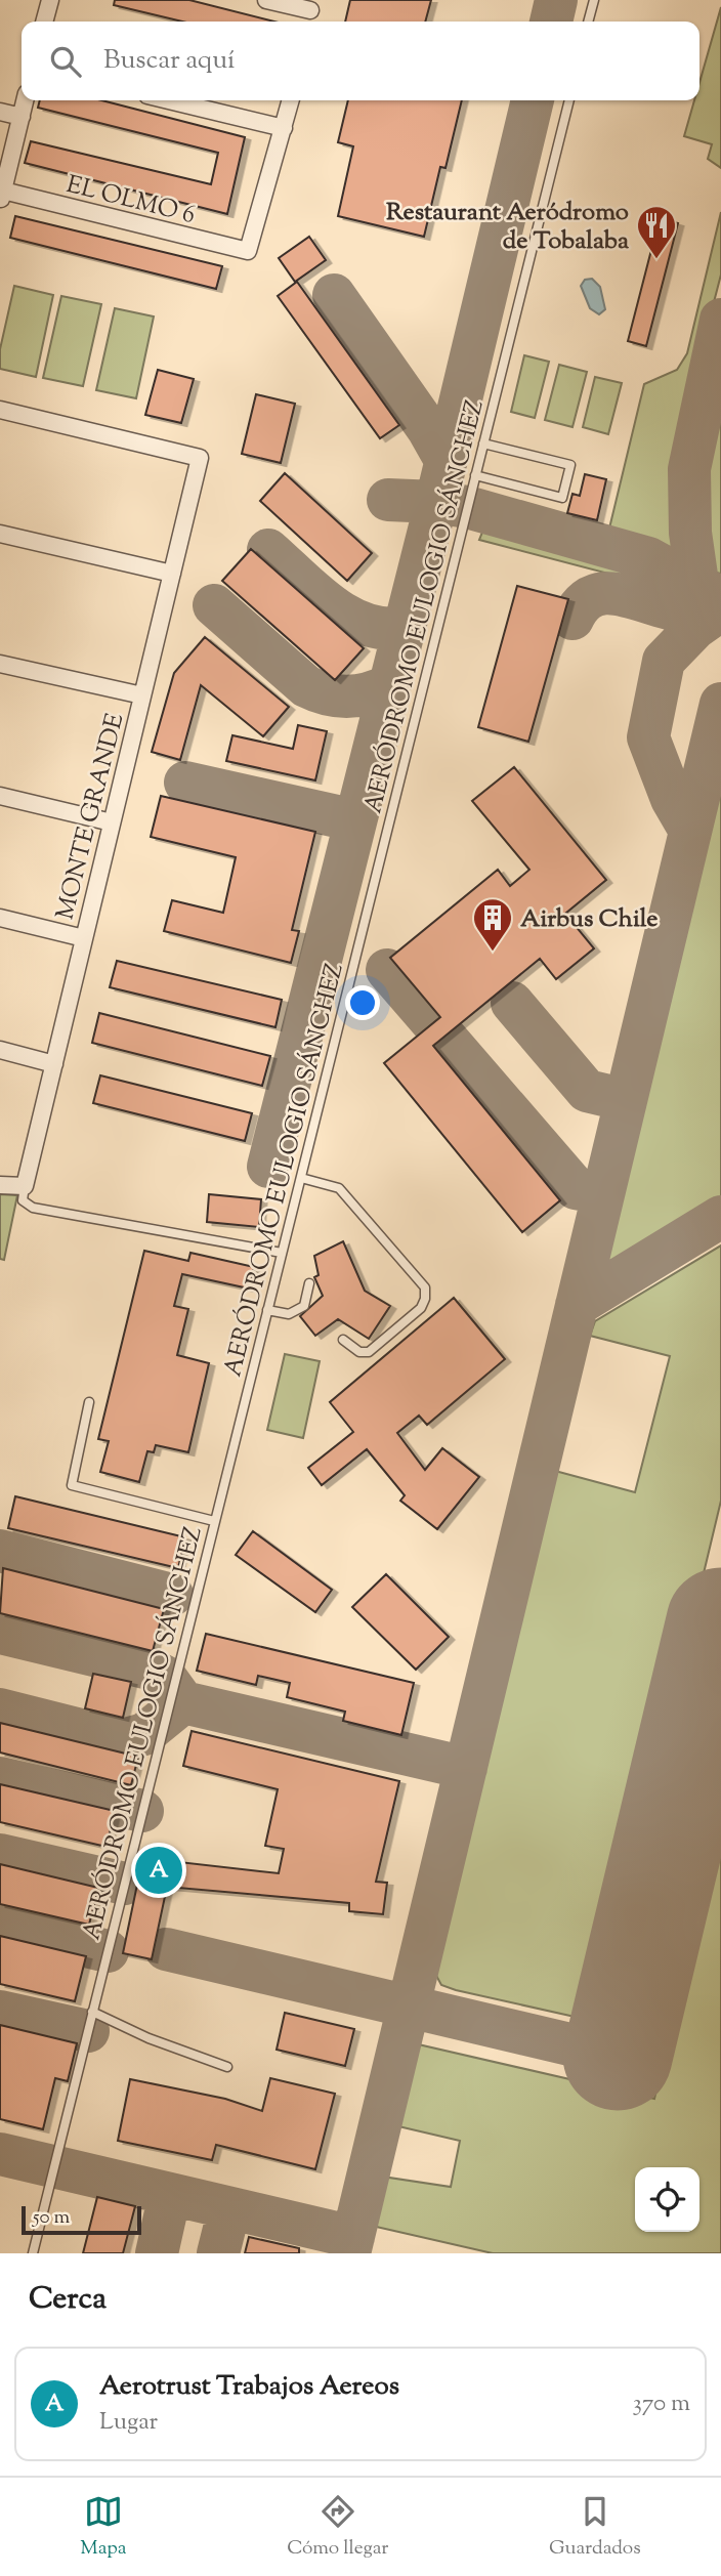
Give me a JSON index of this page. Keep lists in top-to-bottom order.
{
  "streets": {
    "street": ["EL OLMO 6", "MONTE GRANDE"],
    "lane": ["AERÓDROMO EULOGIO SÁNCHEZ"]
  },
  "places": {
    "restaurant": ["Restaurant Aeródromo de Tobalaba"],
    "building": ["Airbus Chile"]
  },
  "scale_bar": "50 m",
  "page": {
    "search": "Buscar aquí",
    "pins": "A",
    "scale": "50 m",
    "heading": "Cerca",
    "list": [
      {
        "mark": "A",
        "name": "Aerotrust Trabajos Aereos",
        "note": "Lugar",
        "value": "370 m"
      }
    ],
    "nav": ["Mapa", "Cómo llegar", "Guardados"]
  }
}
